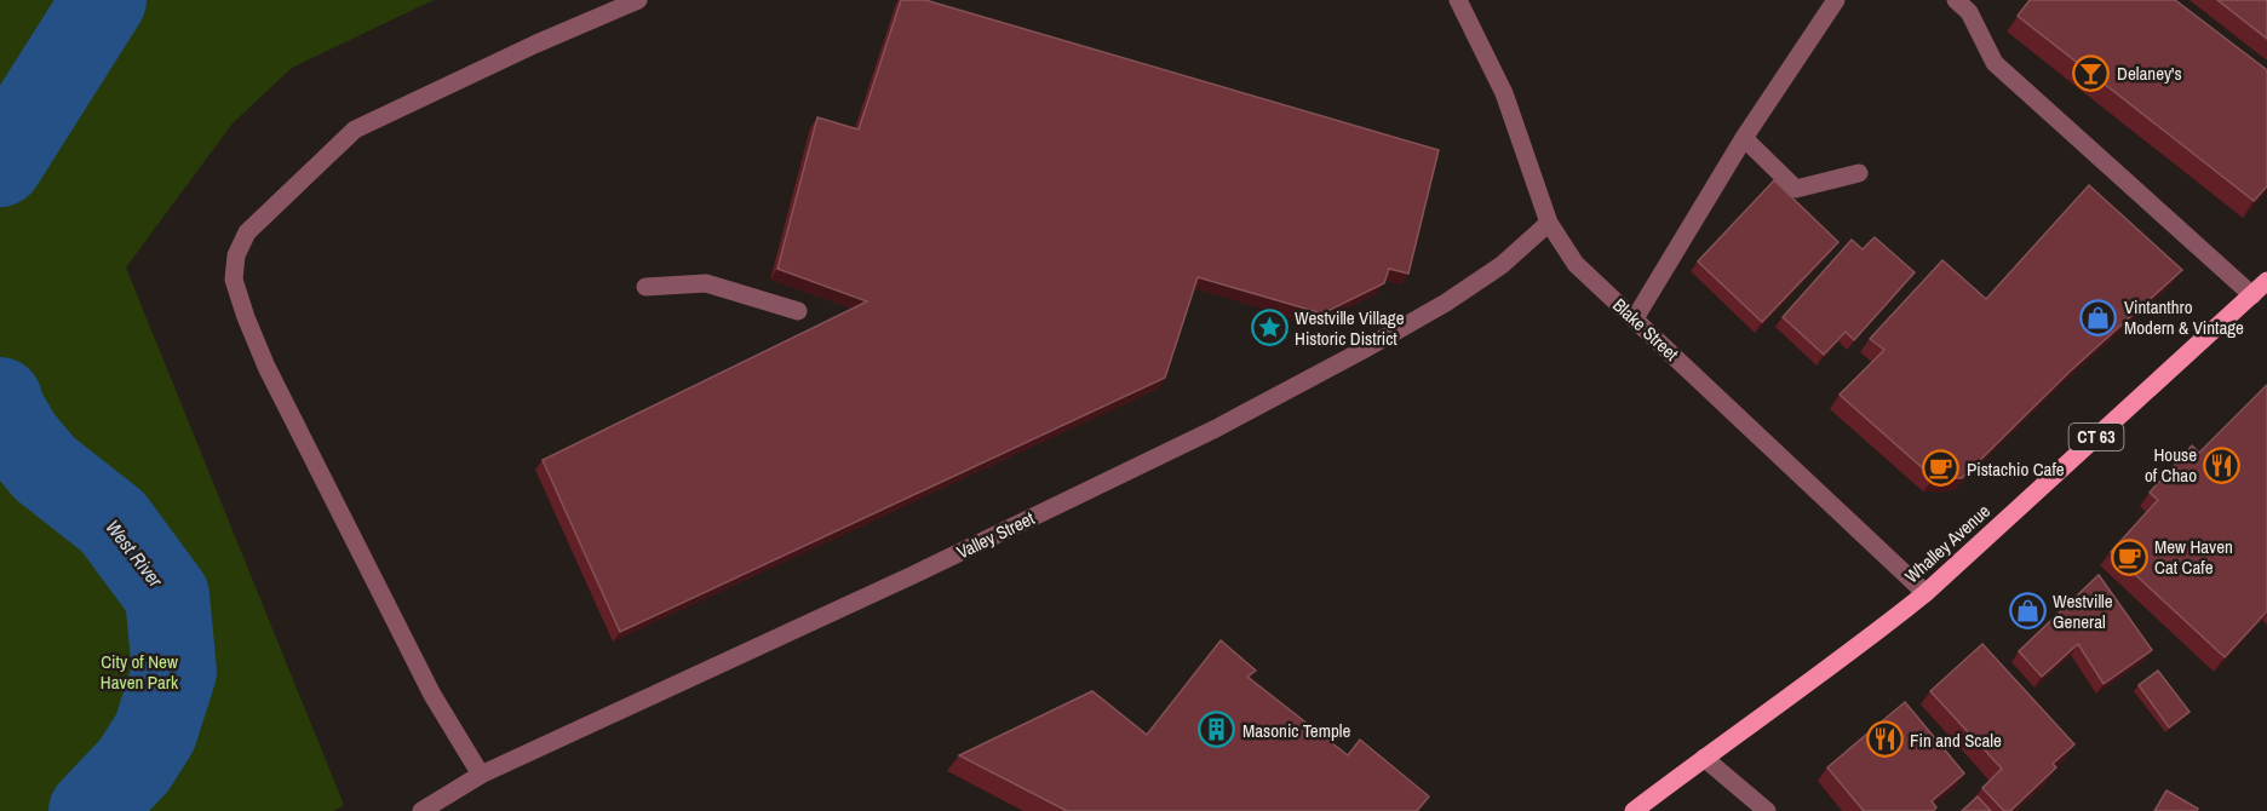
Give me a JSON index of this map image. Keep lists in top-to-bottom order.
{
  "streets": {
    "main road": ["CT 63", "Whalley Avenue"],
    "street": ["Blake Street", "Valley Street"]
  },
  "crossings": [
    ["Blake Street", "Valley Street"],
    ["Blake Street", "Whalley Avenue"]
  ],
  "water": ["West River"],
  "parks": ["City of New Haven Park"],
  "places": {
    "bar": ["Delaney's"],
    "shop": ["Vintanthro Modern & Vintage", "Westville General"],
    "place": ["Westville Village Historic District"],
    "restaurant": ["House of Chao", "Fin and Scale"],
    "cafe": ["Pistachio Cafe", "Mew Haven Cat Cafe"],
    "building": ["Masonic Temple"]
  }
}
